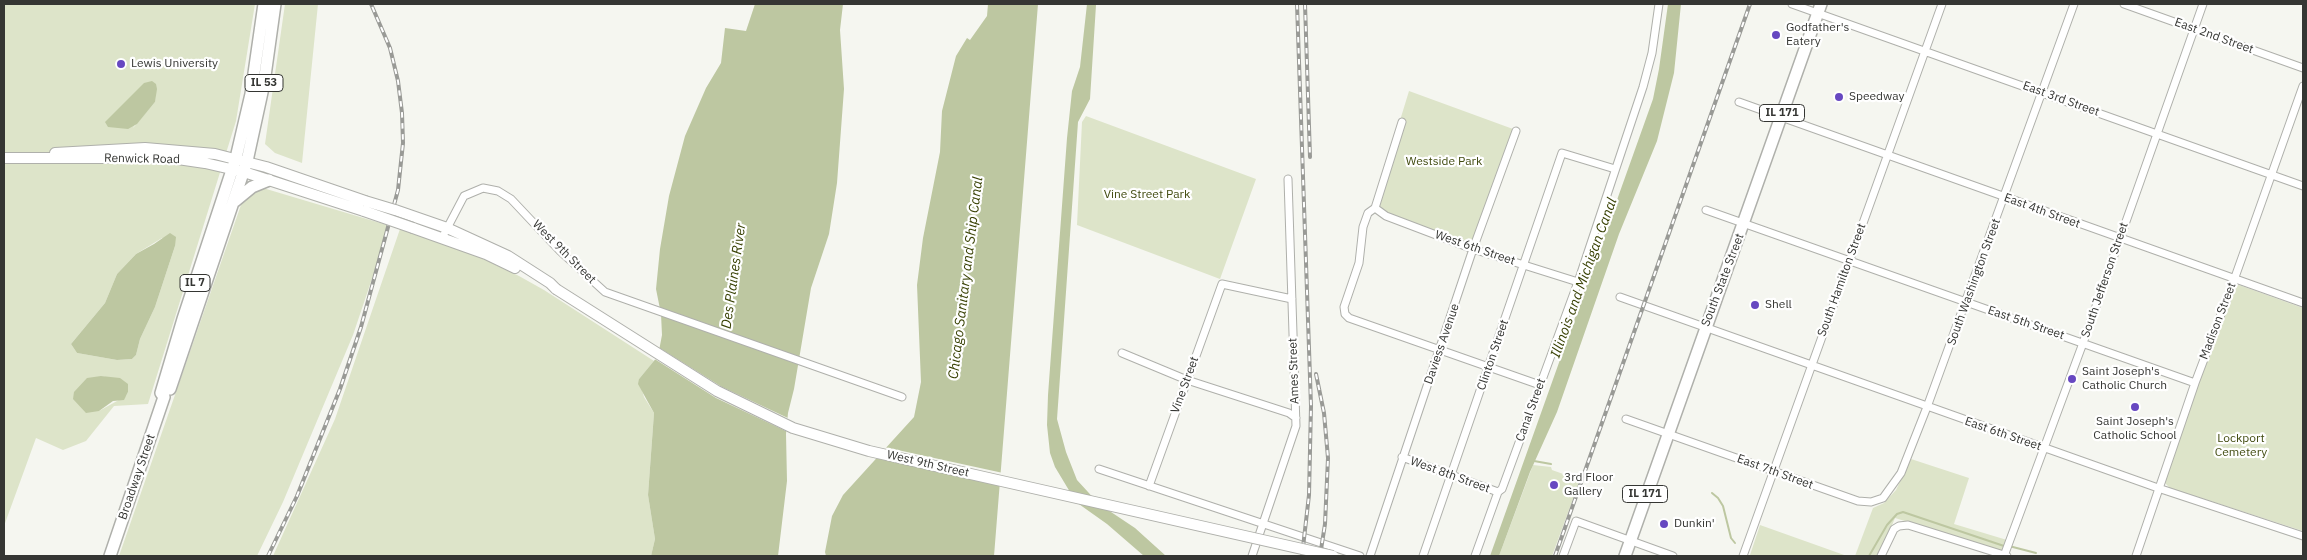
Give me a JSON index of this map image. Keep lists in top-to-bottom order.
{
  "streets": {
    "main road": [
      "IL 53",
      "IL 171",
      "Renwick Road",
      "West 9th Street",
      "South State Street",
      "IL 7",
      "Broadway Street"
    ],
    "street": [
      "East 2nd Street",
      "East 3rd Street",
      "East 4th Street",
      "West 6th Street",
      "South Hamilton Street",
      "South Jefferson Street",
      "South Washington Street",
      "Madison Street",
      "East 5th Street",
      "Daviess Avenue",
      "Clinton Street",
      "Ames Street",
      "Vine Street",
      "Canal Street",
      "East 6th Street",
      "East 7th Street",
      "West 8th Street"
    ]
  },
  "crossings": [
    ["East 2nd Street", "South Jefferson Street"],
    ["IL 53", "Renwick Road"],
    ["IL 53", "West 9th Street"],
    ["IL 53", "Broadway Street"],
    ["East 3rd Street", "South State Street"],
    ["East 3rd Street", "South Hamilton Street"],
    ["East 3rd Street", "South Jefferson Street"],
    ["East 3rd Street", "South Washington Street"],
    ["East 3rd Street", "Madison Street"],
    ["Renwick Road", "West 9th Street"],
    ["Renwick Road", "Broadway Street"],
    ["East 4th Street", "South State Street"],
    ["East 4th Street", "South Hamilton Street"],
    ["East 4th Street", "South Jefferson Street"],
    ["East 4th Street", "South Washington Street"],
    ["East 4th Street", "Madison Street"],
    ["West 6th Street", "Daviess Avenue"],
    ["West 6th Street", "Clinton Street"],
    ["West 6th Street", "Canal Street"],
    ["West 9th Street", "Broadway Street"],
    ["South State Street", "East 5th Street"],
    ["South State Street", "East 6th Street"],
    ["South State Street", "East 7th Street"],
    ["South Hamilton Street", "East 5th Street"],
    ["South Hamilton Street", "East 6th Street"],
    ["South Hamilton Street", "East 7th Street"],
    ["South Jefferson Street", "East 5th Street"],
    ["South Jefferson Street", "East 6th Street"],
    ["South Washington Street", "East 5th Street"],
    ["South Washington Street", "East 6th Street"],
    ["South Washington Street", "East 7th Street"],
    ["Madison Street", "East 5th Street"],
    ["Madison Street", "East 6th Street"],
    ["Daviess Avenue", "West 8th Street"],
    ["Clinton Street", "Canal Street"],
    ["Clinton Street", "West 8th Street"],
    ["Ames Street", "Vine Street"],
    ["Canal Street", "West 8th Street"]
  ],
  "water": ["Des Plaines River", "Chicago Sanitary and Ship Canal", "Illinois and Michigan Canal"],
  "parks": ["Westside Park", "Vine Street Park", "Lockport Cemetery"],
  "places": [
    "Godfather's Eatery",
    "Lewis University",
    "Speedway",
    "Shell",
    "Saint Joseph's Catholic Church",
    "Saint Joseph's Catholic School",
    "3rd Floor Gallery",
    "Dunkin'"
  ]
}
